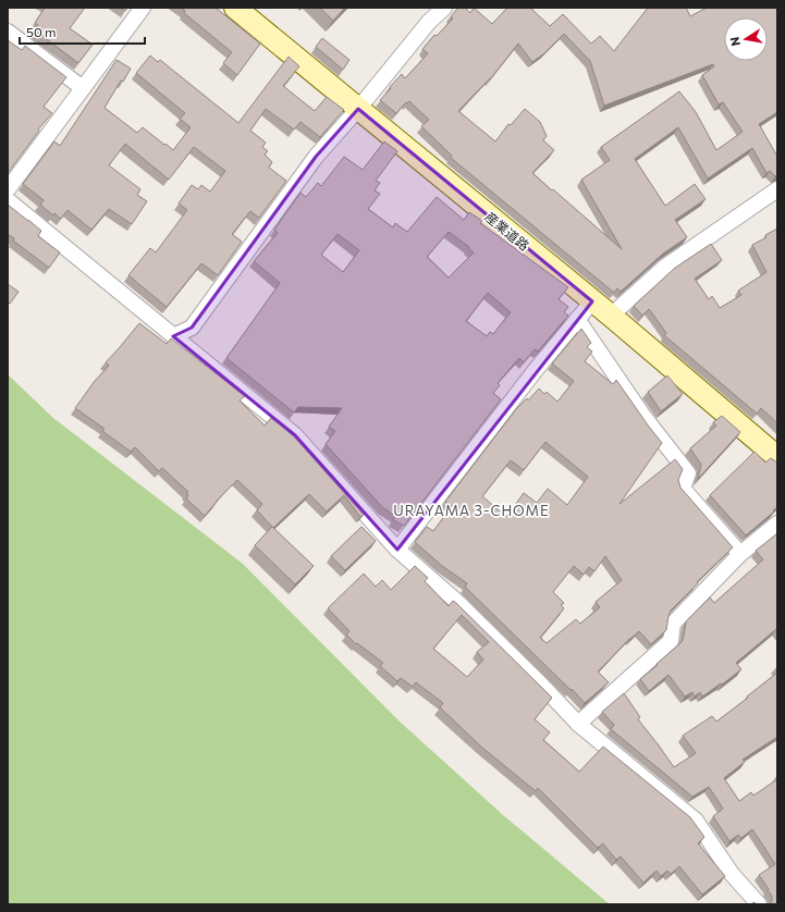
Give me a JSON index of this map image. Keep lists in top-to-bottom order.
{
  "streets": {
    "street": ["産業道路"]
  },
  "districts": ["URAYAMA 3-CHOME"],
  "scale_bar": "50 m",
  "north": "left"
}
